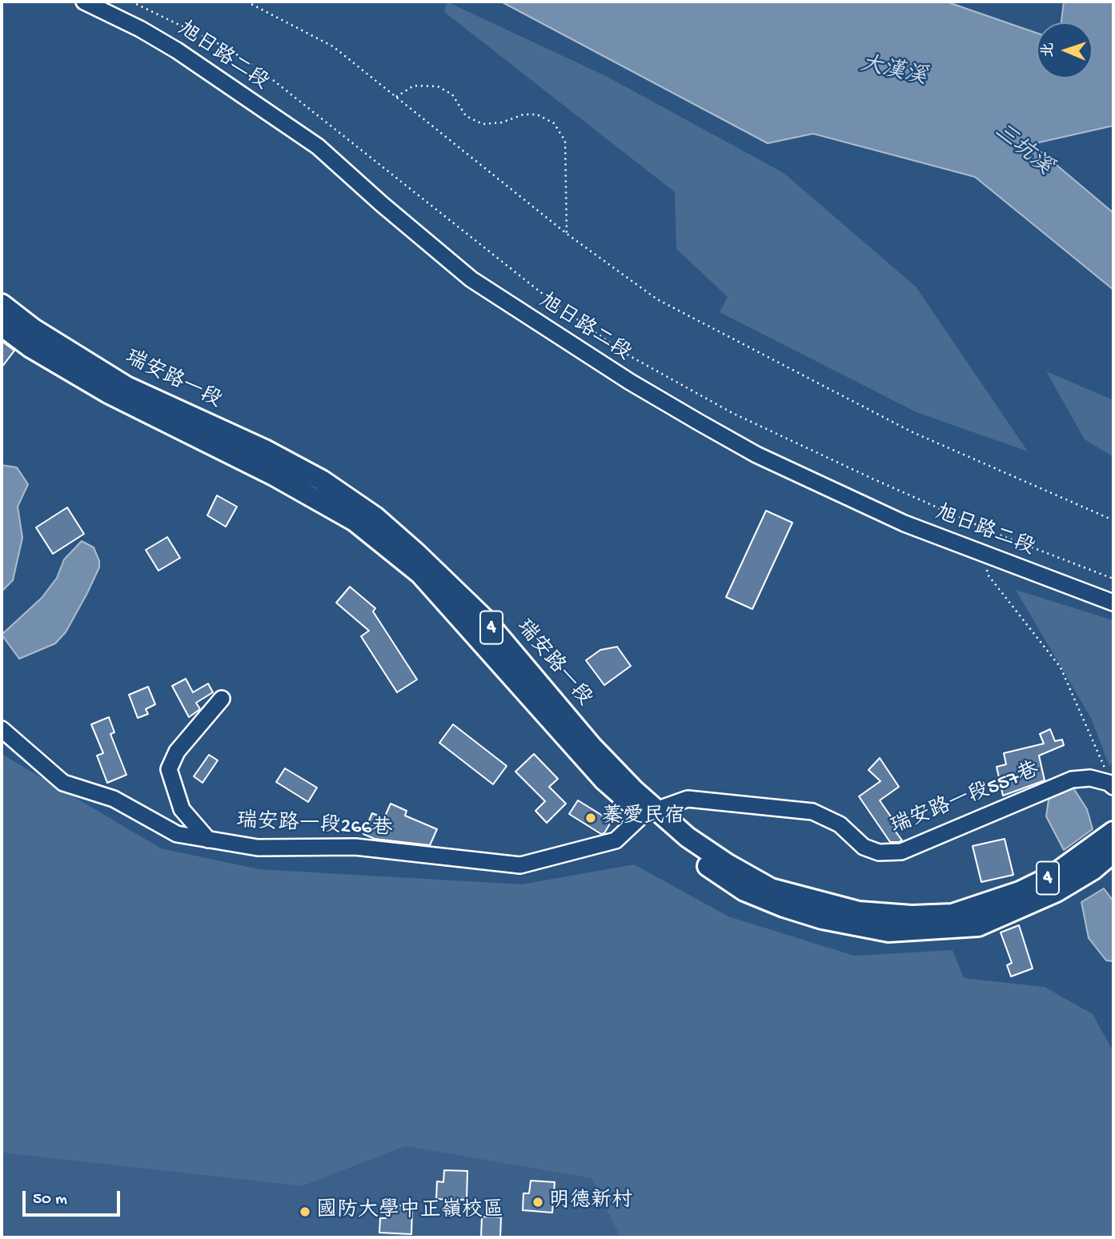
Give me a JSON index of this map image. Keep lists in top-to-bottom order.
{
  "streets": {
    "main road": ["瑞安路一段", "4"],
    "street": ["旭日路二段", "瑞安路一段557巷", "瑞安路一段266巷"]
  },
  "crossings": [
    ["瑞安路一段", "4"],
    ["瑞安路一段", "瑞安路一段557巷"],
    ["瑞安路一段", "瑞安路一段266巷"],
    ["瑞安路一段557巷", "瑞安路一段266巷"]
  ],
  "water": ["大漢溪", "三坑溪"],
  "places": ["蓁愛民宿", "明德新村", "國防大學中正嶺校區"],
  "scale_bar": "50 m",
  "north": "left"
}
